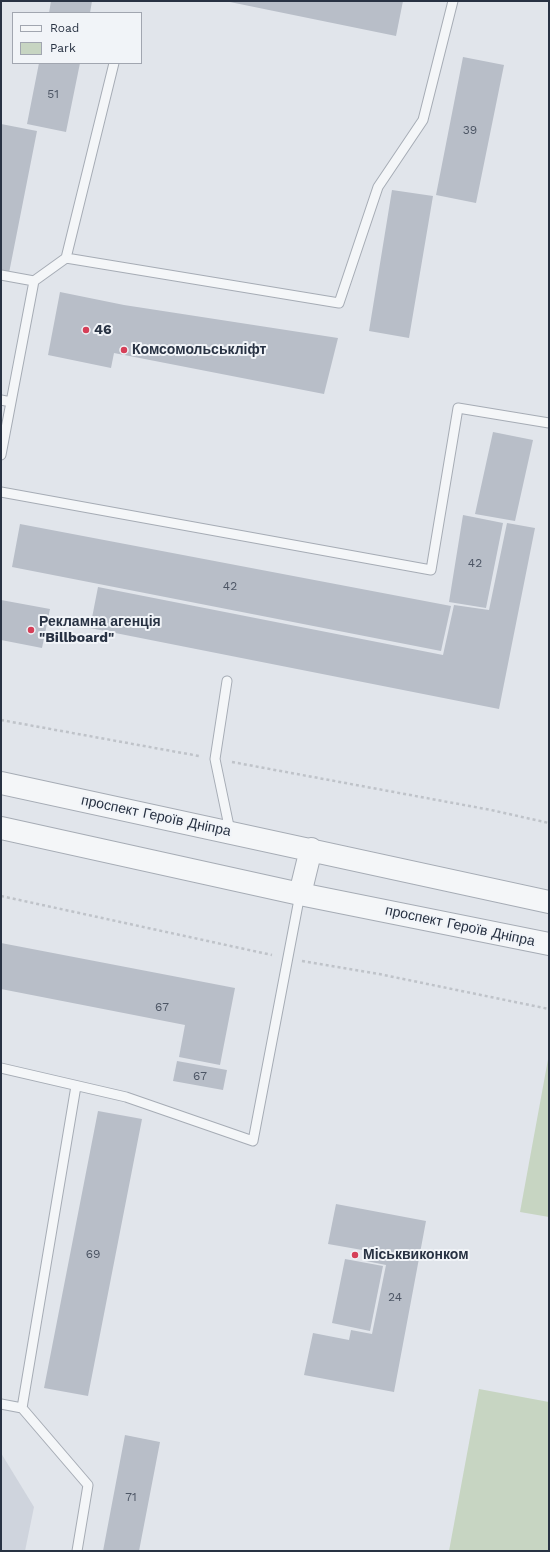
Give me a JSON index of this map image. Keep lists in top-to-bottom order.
{
  "streets": {
    "street": ["проспект Героїв Дніпра"]
  },
  "places": [
    "46",
    "Комсомольськліфт",
    "Рекламна агенція \"Billboard\"",
    "Міськвиконком"
  ],
  "house_numbers": [
    "51",
    "39",
    "42",
    "42",
    "67",
    "67",
    "69",
    "24",
    "71"
  ],
  "legend": ["Road", "Park"]
}
